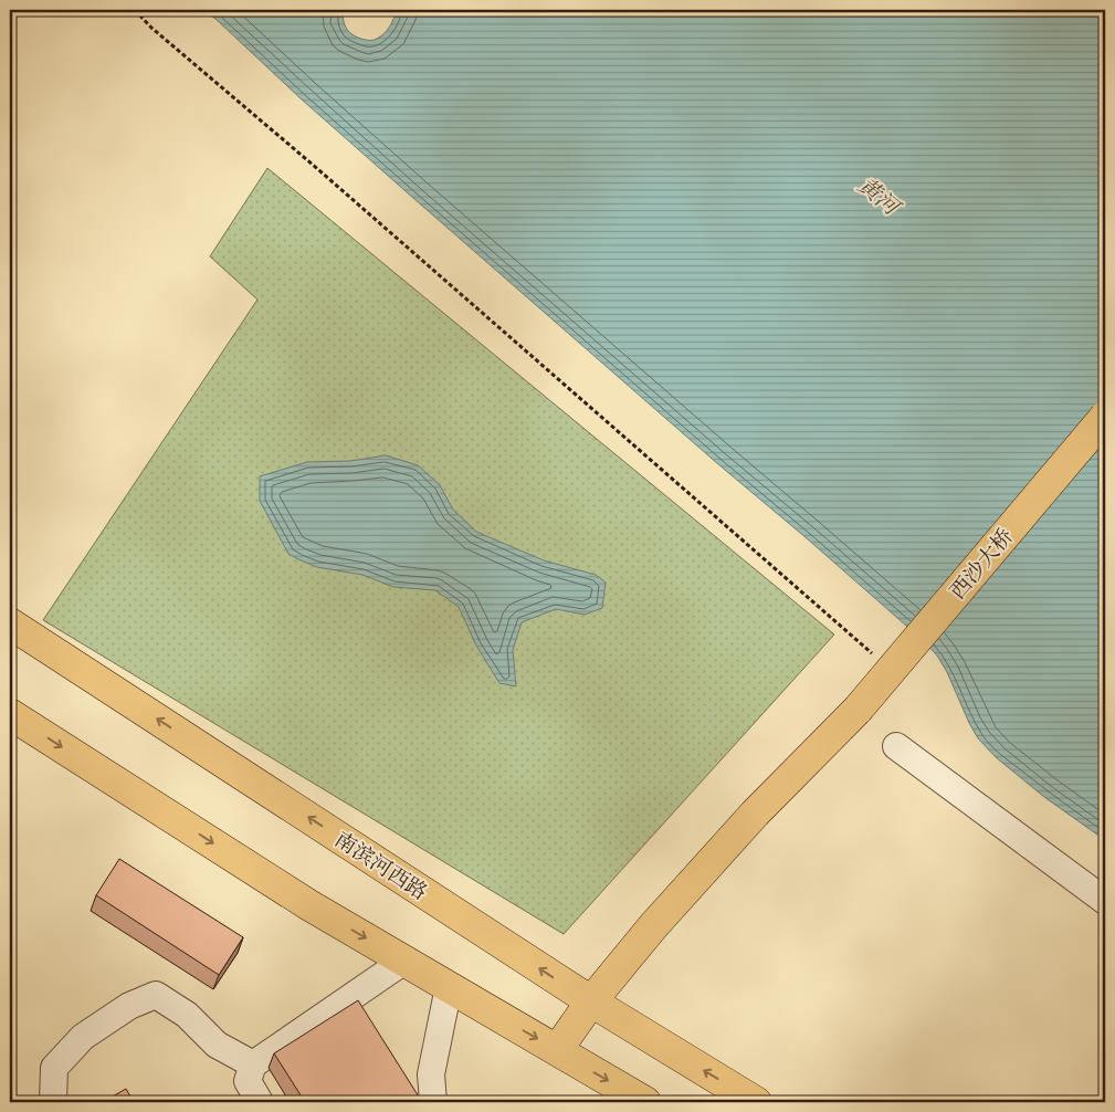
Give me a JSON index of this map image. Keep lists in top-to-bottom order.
{
  "streets": {
    "highway": ["西沙大桥", "南滨河西路"]
  },
  "crossings": [
    ["西沙大桥", "南滨河西路"]
  ],
  "water": ["黄河"]
}
